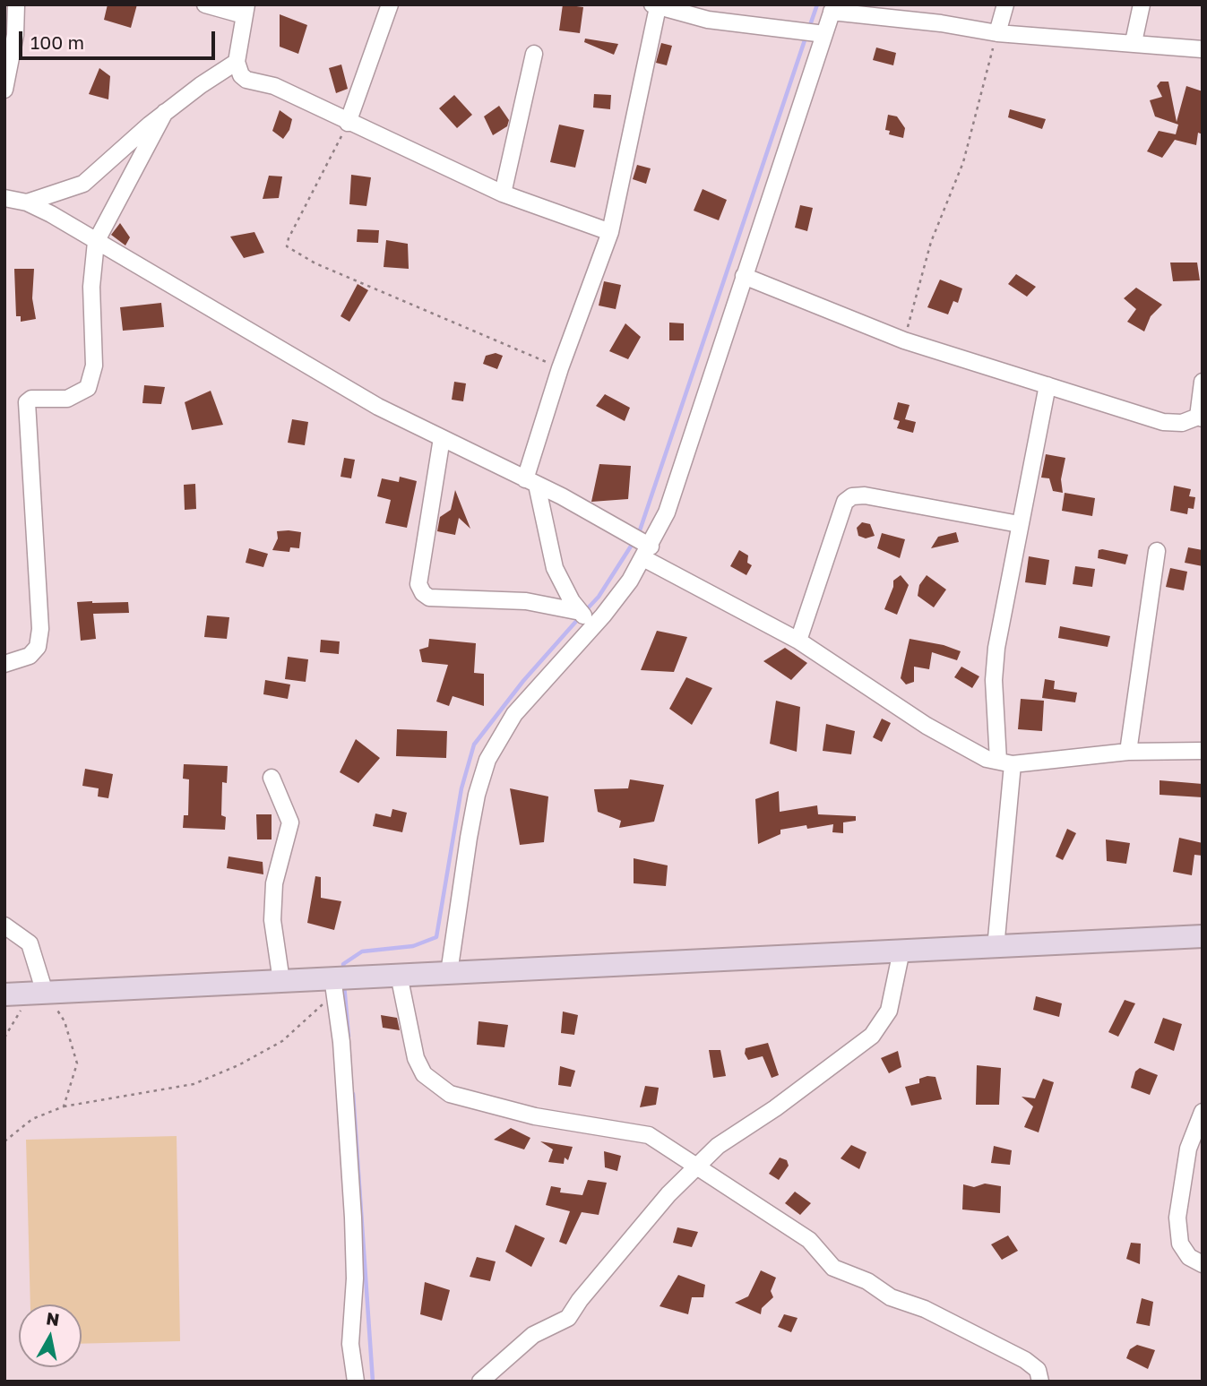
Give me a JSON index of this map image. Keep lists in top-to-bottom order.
{
  "scale_bar": "100 m",
  "north": "top"
}
